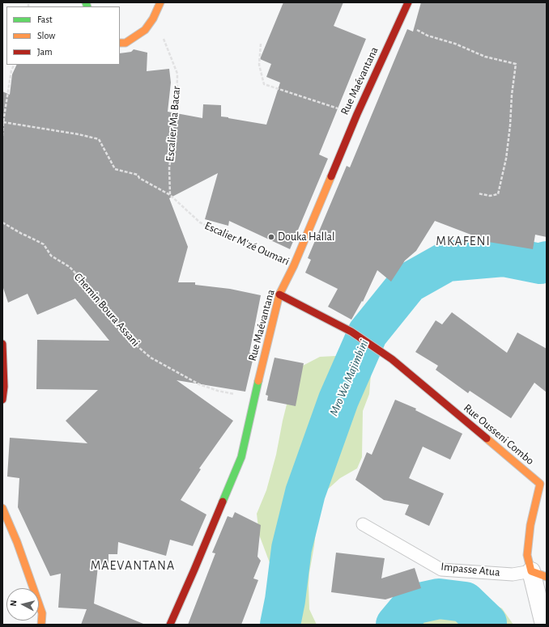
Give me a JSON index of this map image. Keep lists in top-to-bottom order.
{
  "streets": {
    "street": ["Rue Maévantana", "Rue Ousseni Combo"],
    "lane": ["Impasse Atua"],
    "path": ["Escalier Ma Bacar", "Escalier M'zé Oumari", "Chemin Boura Assani"]
  },
  "crossings": [
    ["Rue Maévantana", "Escalier M'zé Oumari"],
    ["Rue Maévantana", "Chemin Boura Assani"],
    ["Rue Maévantana", "Rue Ousseni Combo"],
    ["Escalier Ma Bacar", "Escalier M'zé Oumari"],
    ["Rue Ousseni Combo", "Impasse Atua"]
  ],
  "districts": ["MKAFENI", "MAEVANTANA"],
  "water": ["Mro Wa Majimbini"],
  "places": ["Douka Hallal"],
  "legend": ["Fast", "Slow", "Jam"],
  "north": "left"
}
